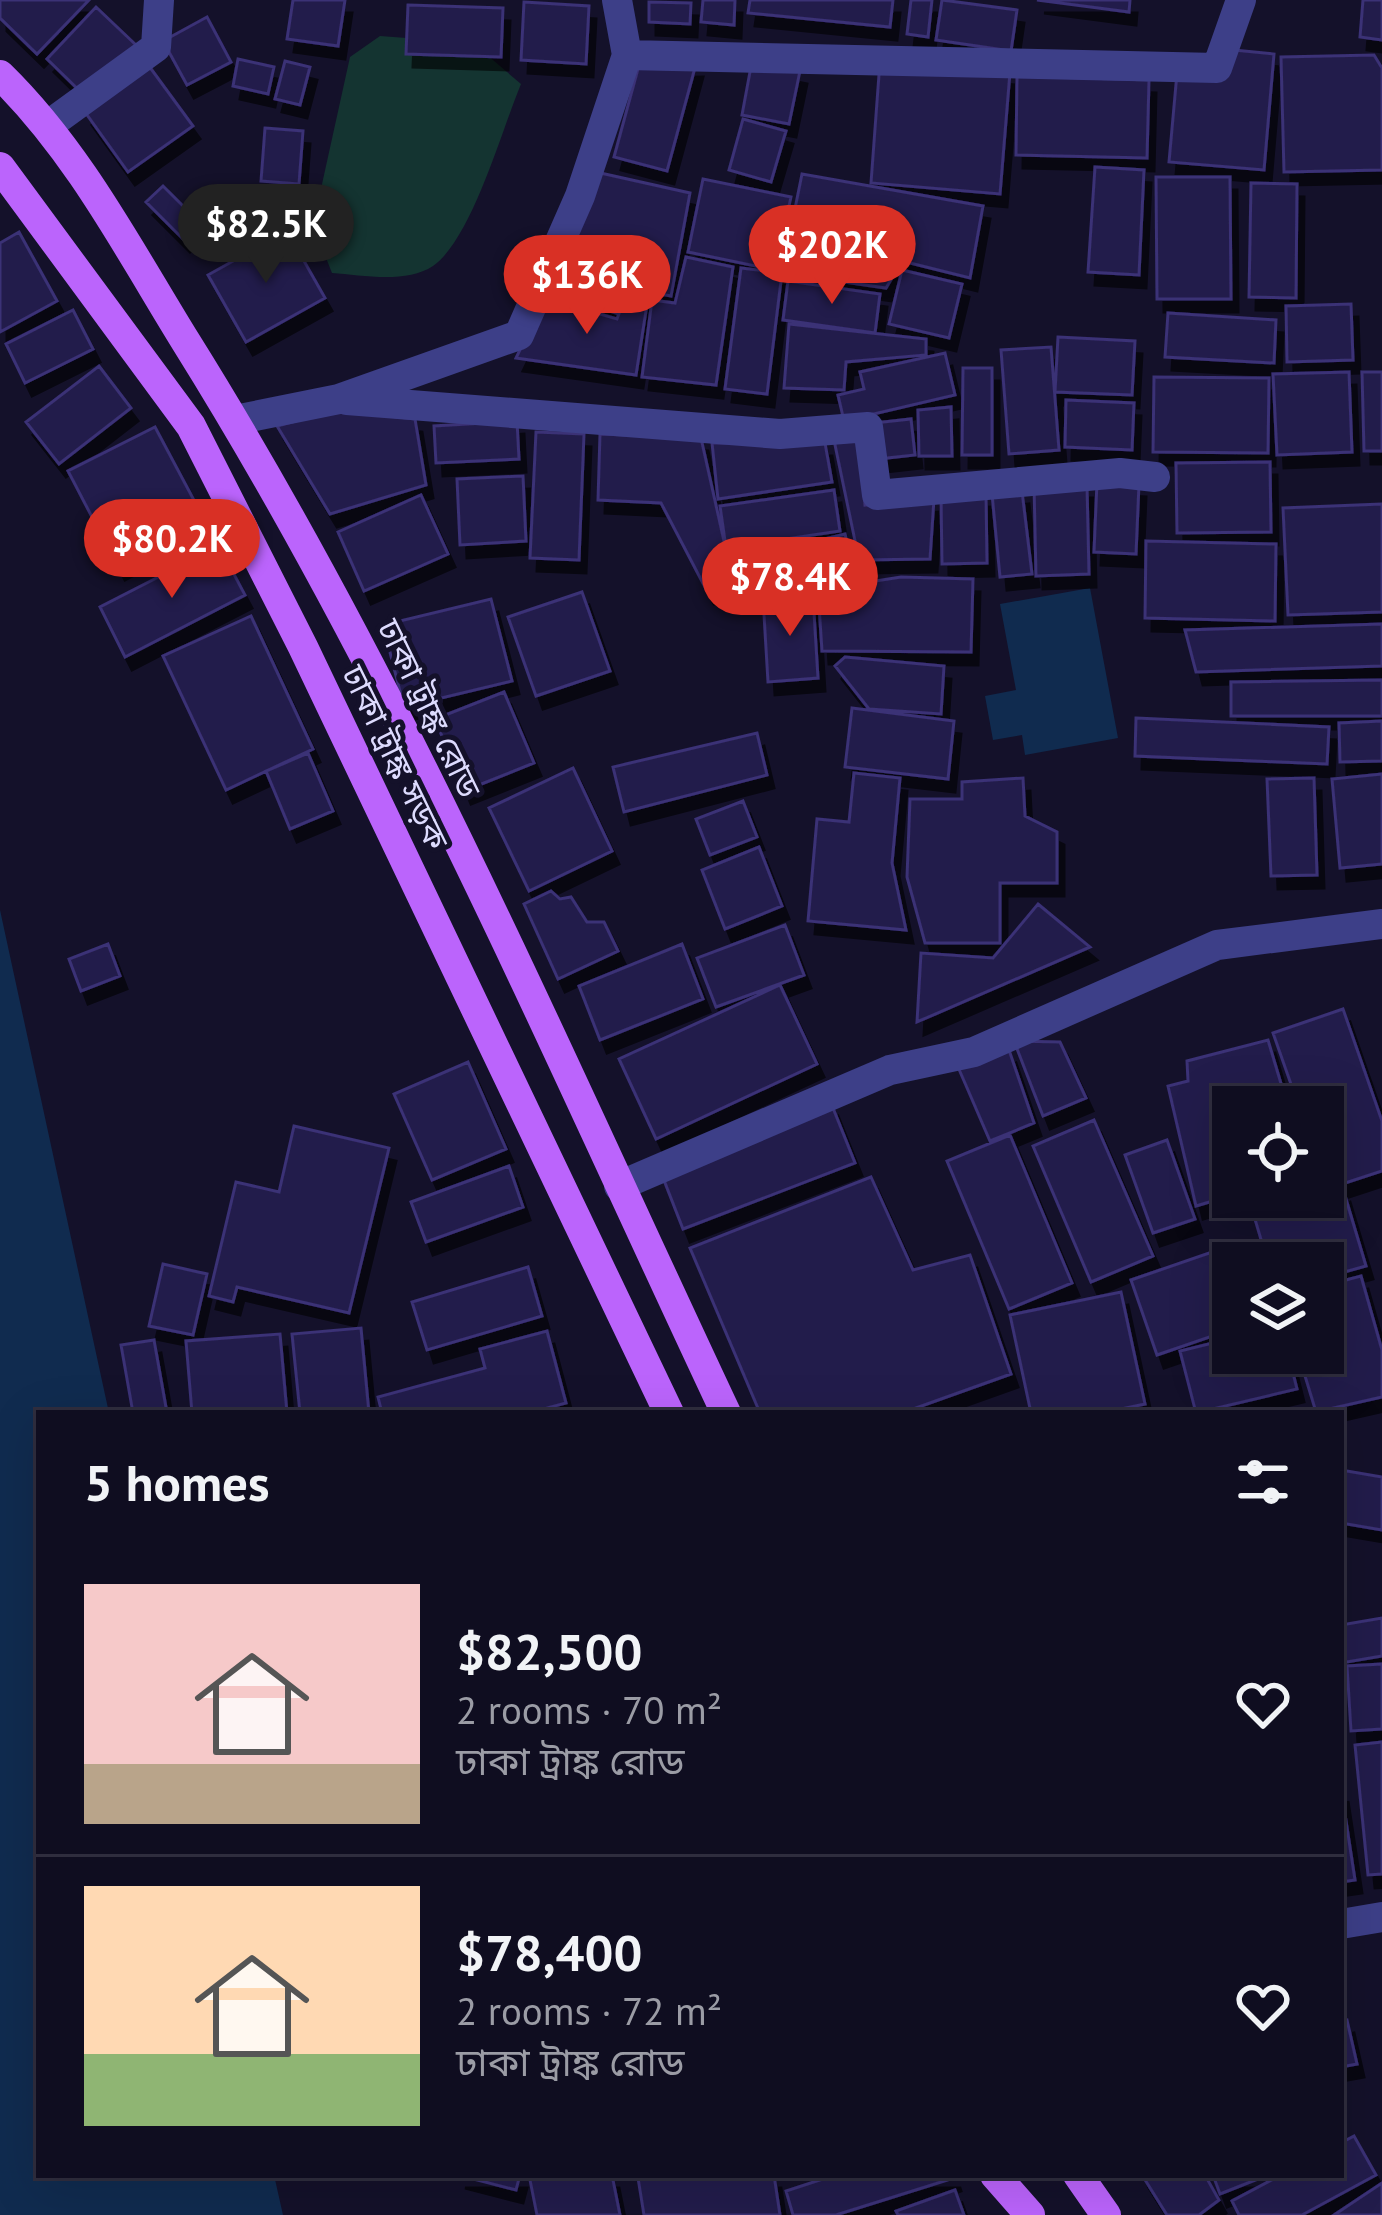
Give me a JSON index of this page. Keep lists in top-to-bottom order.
{
  "streets": {
    "main road": ["ঢাকা ট্রাঙ্ক রোড", "ঢাকা ট্রাঙ্ক সড়ক"]
  },
  "page": {
    "price": [
      "$82.5K",
      "$202K",
      "$136K",
      "$80.2K",
      "$78.4K"
    ],
    "heading": "5 homes",
    "list": [
      {
        "name": "$82,500",
        "note": "2 rooms · 70 m² · ঢাকা ট্রাঙ্ক রোড"
      },
      {
        "name": "$78,400",
        "note": "2 rooms · 72 m² · ঢাকা ট্রাঙ্ক রোড"
      }
    ]
  }
}
